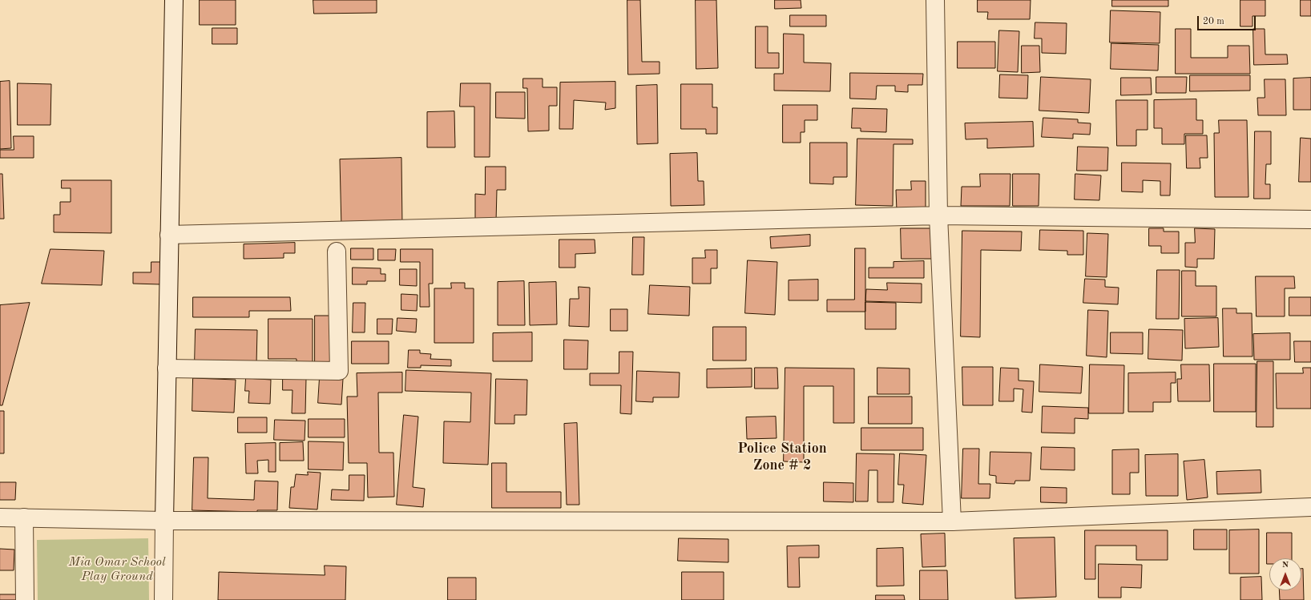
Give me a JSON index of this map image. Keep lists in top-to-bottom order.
{
  "districts": ["Police Station Zone # 2"],
  "parks": ["Mia Omar School Play Ground"],
  "scale_bar": "20 m",
  "north": "top"
}
